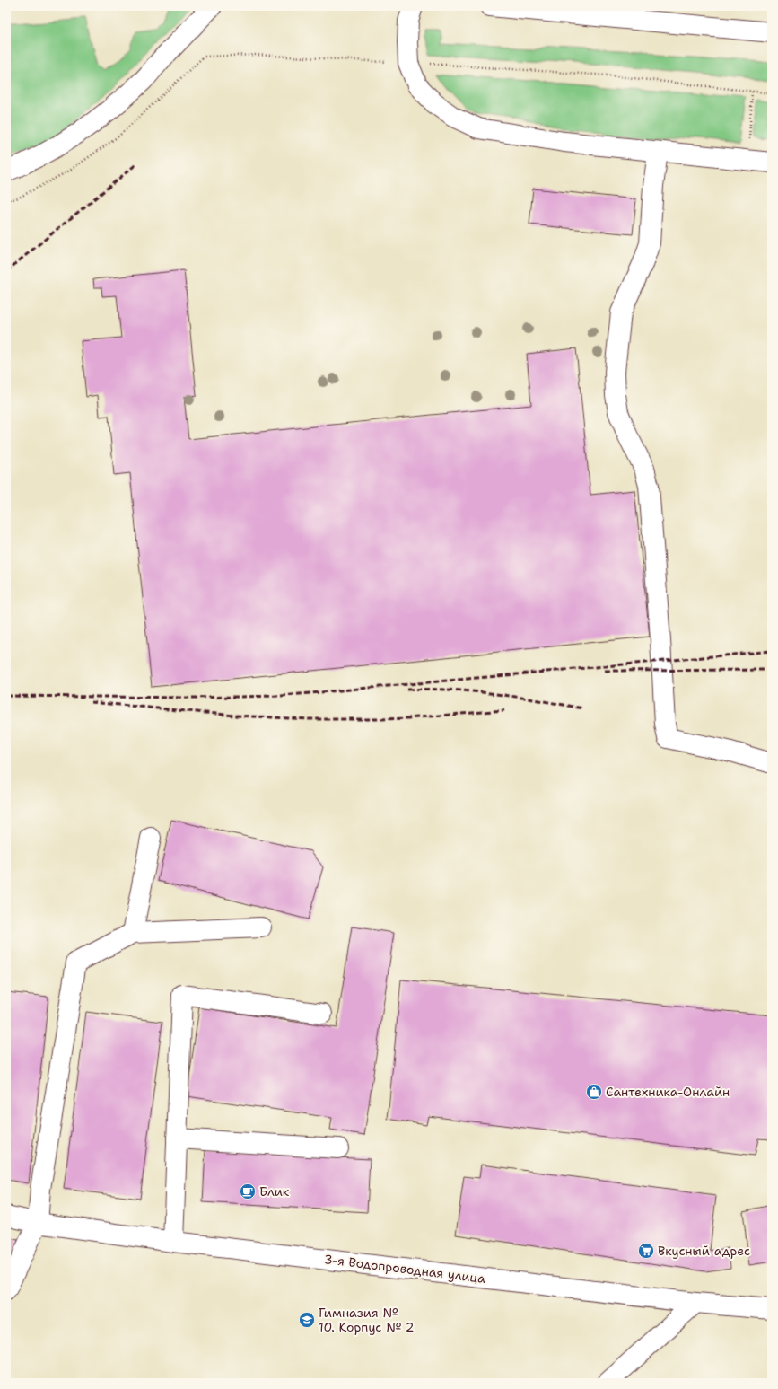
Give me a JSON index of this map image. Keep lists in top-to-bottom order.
{
  "streets": {
    "main road": ["3-я Водопроводная улица"]
  },
  "places": {
    "shop": ["Сантехника-Онлайн"],
    "cafe": ["Блик"],
    "supermarket": ["Вкусный адрес"],
    "school or university": ["Гимназия № 10. Корпус № 2"]
  }
}
